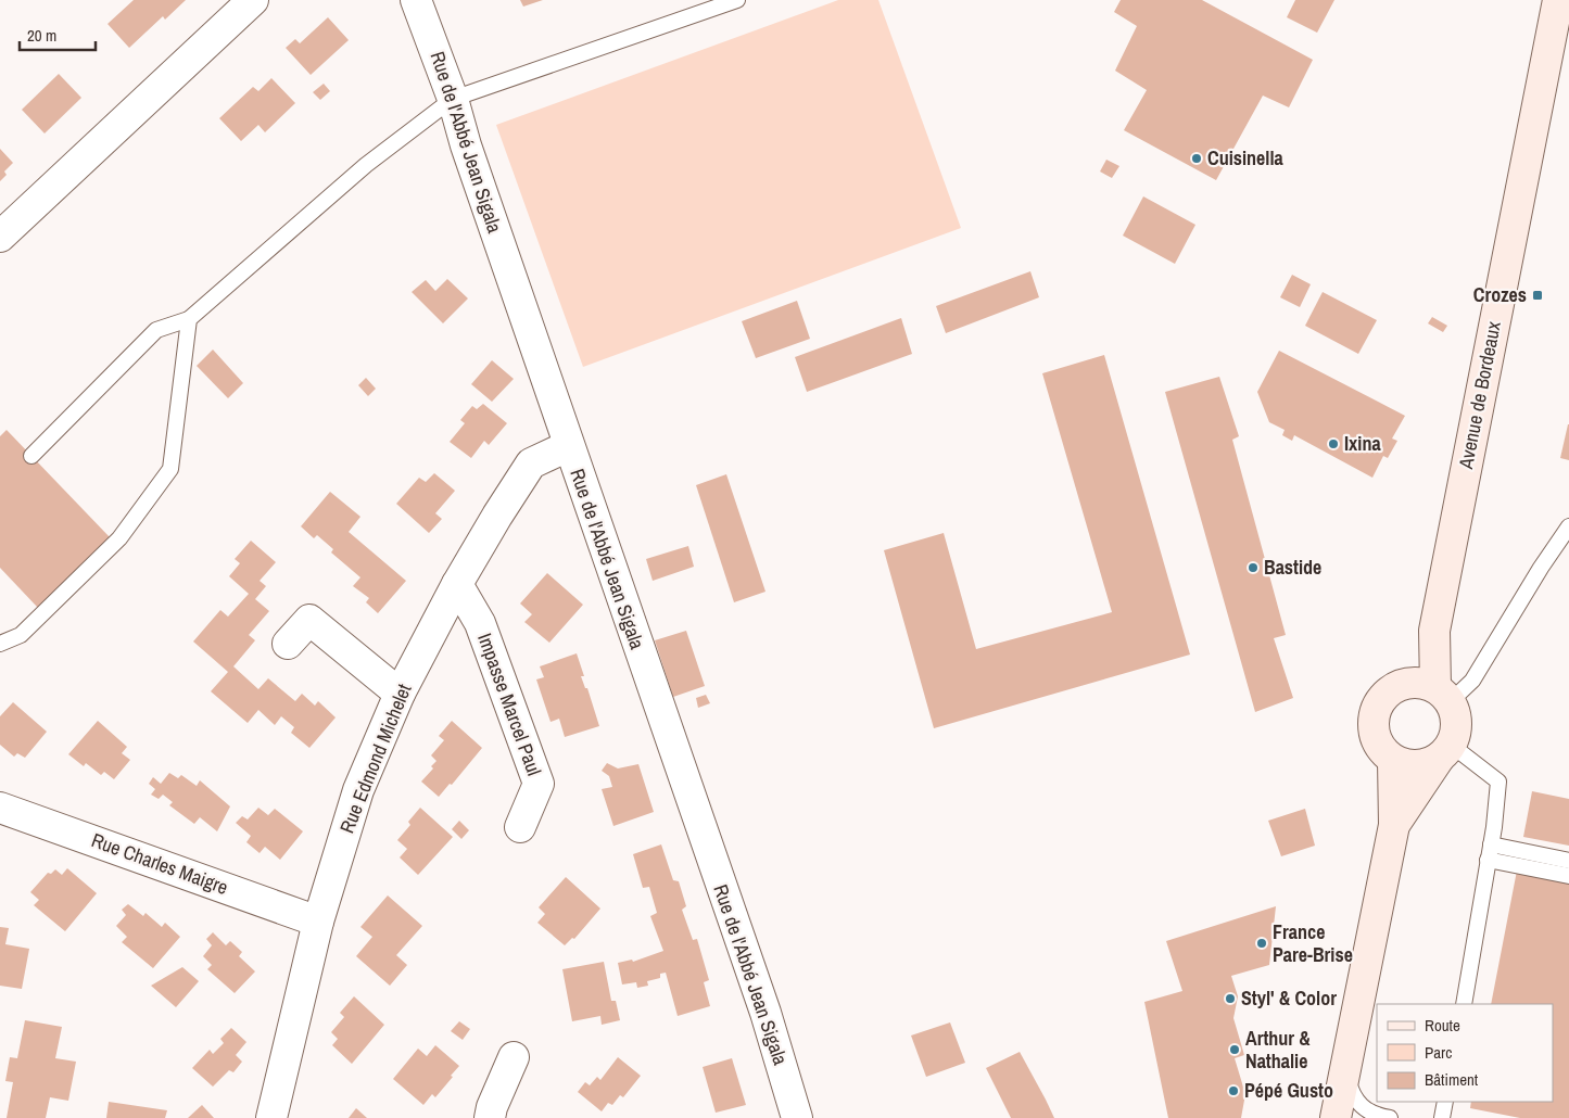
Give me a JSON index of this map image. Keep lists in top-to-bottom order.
{
  "streets": {
    "main road": ["Avenue de Bordeaux"],
    "street": [
      "Rue de l'Abbé Jean Sigala",
      "Impasse Marcel Paul",
      "Rue Edmond Michelet",
      "Rue Charles Maigre"
    ]
  },
  "crossings": [
    ["Rue de l'Abbé Jean Sigala", "Rue Edmond Michelet"],
    ["Impasse Marcel Paul", "Rue Edmond Michelet"],
    ["Rue Edmond Michelet", "Rue Charles Maigre"]
  ],
  "places": {
    "other": [
      "Cuisinella",
      "Ixina",
      "Bastide",
      "France Pare-Brise",
      "Styl' & Color",
      "Arthur & Nathalie",
      "Pépé Gusto"
    ],
    "transit": ["Crozes"]
  },
  "legend": ["Route", "Parc", "Bâtiment"],
  "scale_bar": "20 m"
}
